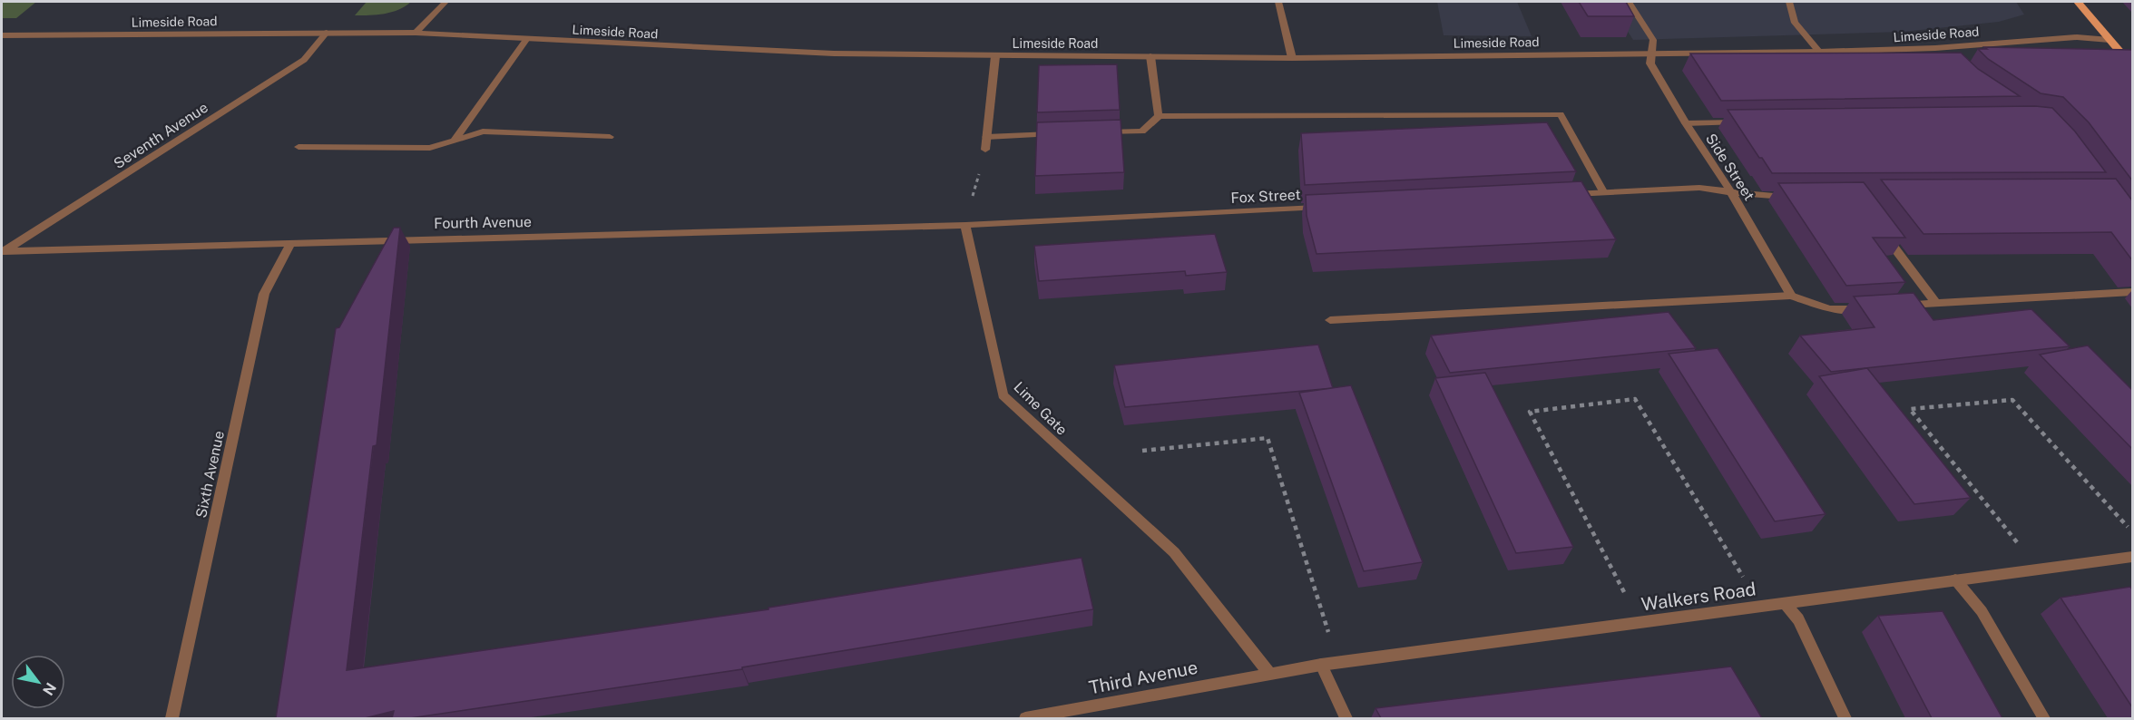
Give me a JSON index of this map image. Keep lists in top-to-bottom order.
{
  "streets": {
    "street": [
      "Limeside Road",
      "Seventh Avenue",
      "Side Street",
      "Fox Street",
      "Fourth Avenue",
      "Lime Gate",
      "Sixth Avenue",
      "Walkers Road",
      "Third Avenue"
    ]
  },
  "crossings": [
    ["Limeside Road", "Seventh Avenue"],
    ["Limeside Road", "Side Street"],
    ["Seventh Avenue", "Fourth Avenue"],
    ["Fox Street", "Fourth Avenue"],
    ["Fox Street", "Lime Gate"],
    ["Fourth Avenue", "Lime Gate"],
    ["Fourth Avenue", "Sixth Avenue"],
    ["Lime Gate", "Walkers Road"],
    ["Lime Gate", "Third Avenue"],
    ["Walkers Road", "Third Avenue"]
  ],
  "north": "bottom right"
}
